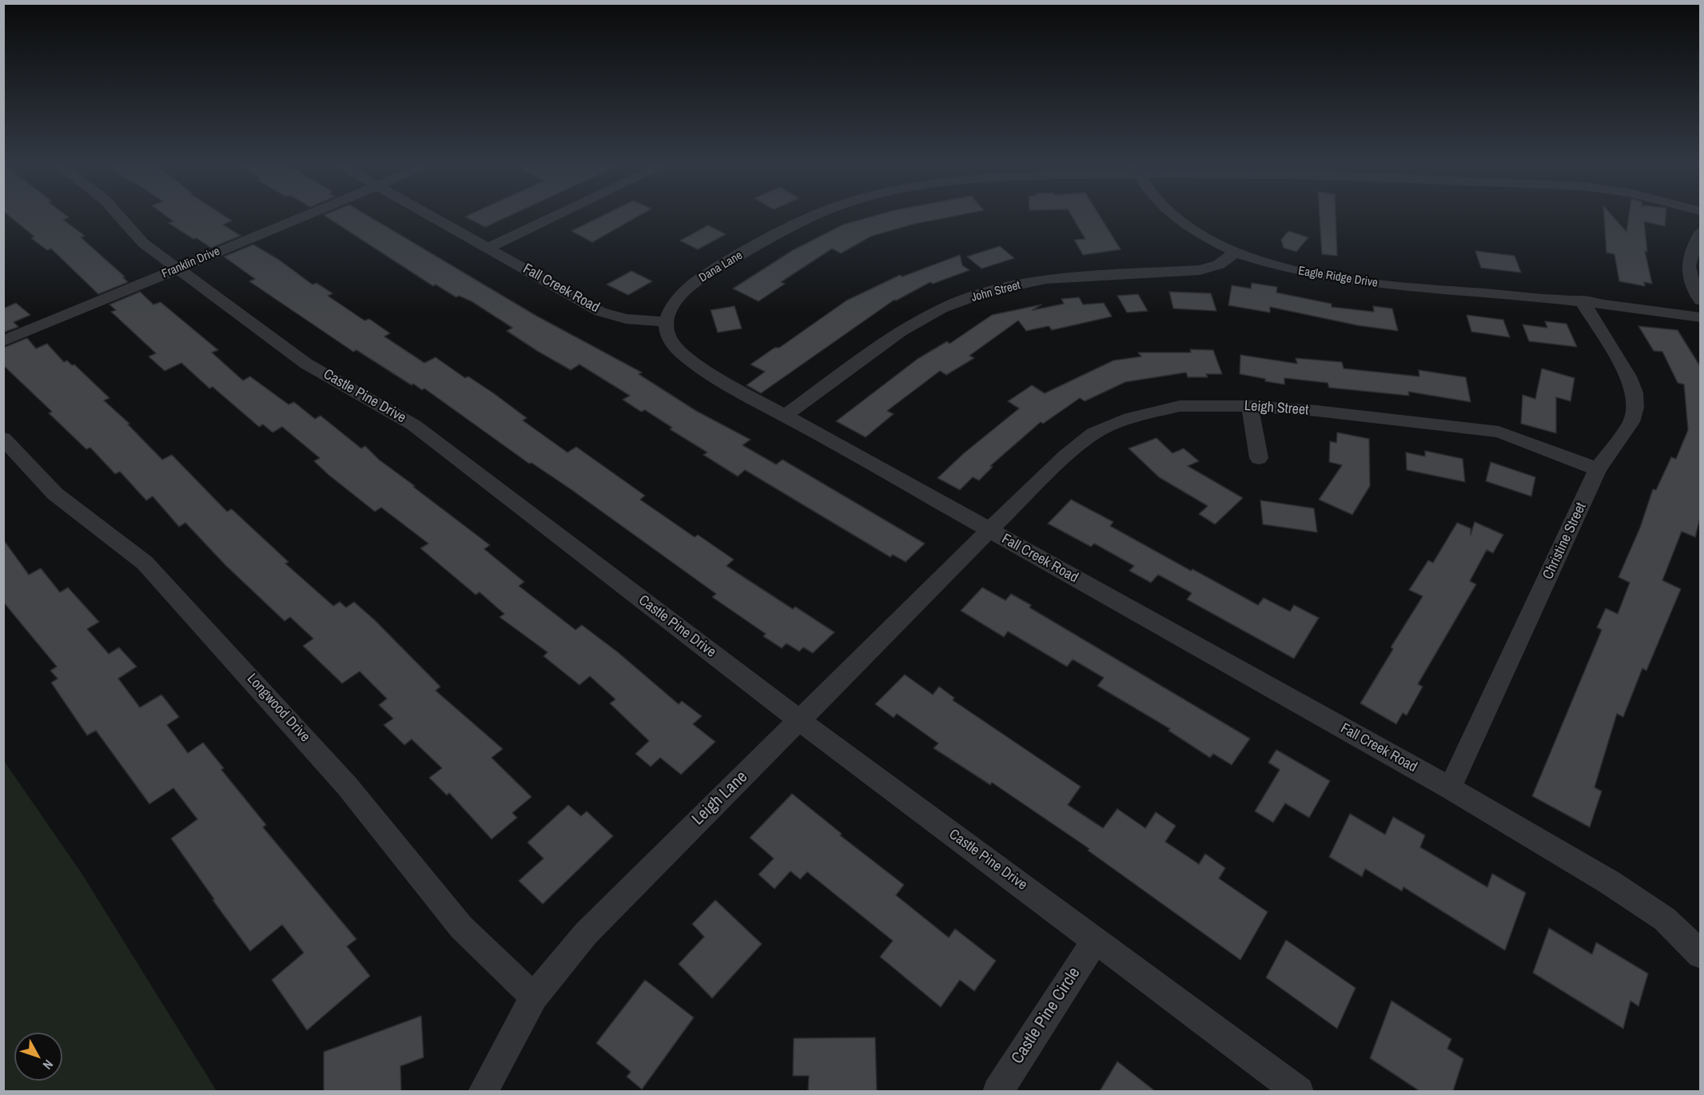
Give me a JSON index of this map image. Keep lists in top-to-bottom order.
{
  "streets": {
    "street": [
      "Franklin Drive",
      "Dana Lane",
      "Eagle Ridge Drive",
      "Fall Creek Road",
      "John Street",
      "Castle Pine Drive",
      "Leigh Street",
      "Christine Street",
      "Longwood Drive",
      "Leigh Lane",
      "Castle Pine Circle"
    ]
  },
  "crossings": [
    ["Franklin Drive", "Castle Pine Drive"],
    ["Dana Lane", "Fall Creek Road"],
    ["Eagle Ridge Drive", "John Street"],
    ["Eagle Ridge Drive", "Christine Street"],
    ["Fall Creek Road", "John Street"],
    ["Fall Creek Road", "Leigh Street"],
    ["Fall Creek Road", "Christine Street"],
    ["Fall Creek Road", "Leigh Lane"],
    ["Castle Pine Drive", "Leigh Lane"],
    ["Castle Pine Drive", "Castle Pine Circle"],
    ["Leigh Street", "Christine Street"],
    ["Leigh Street", "Leigh Lane"],
    ["Longwood Drive", "Leigh Lane"]
  ],
  "north": "bottom right"
}
